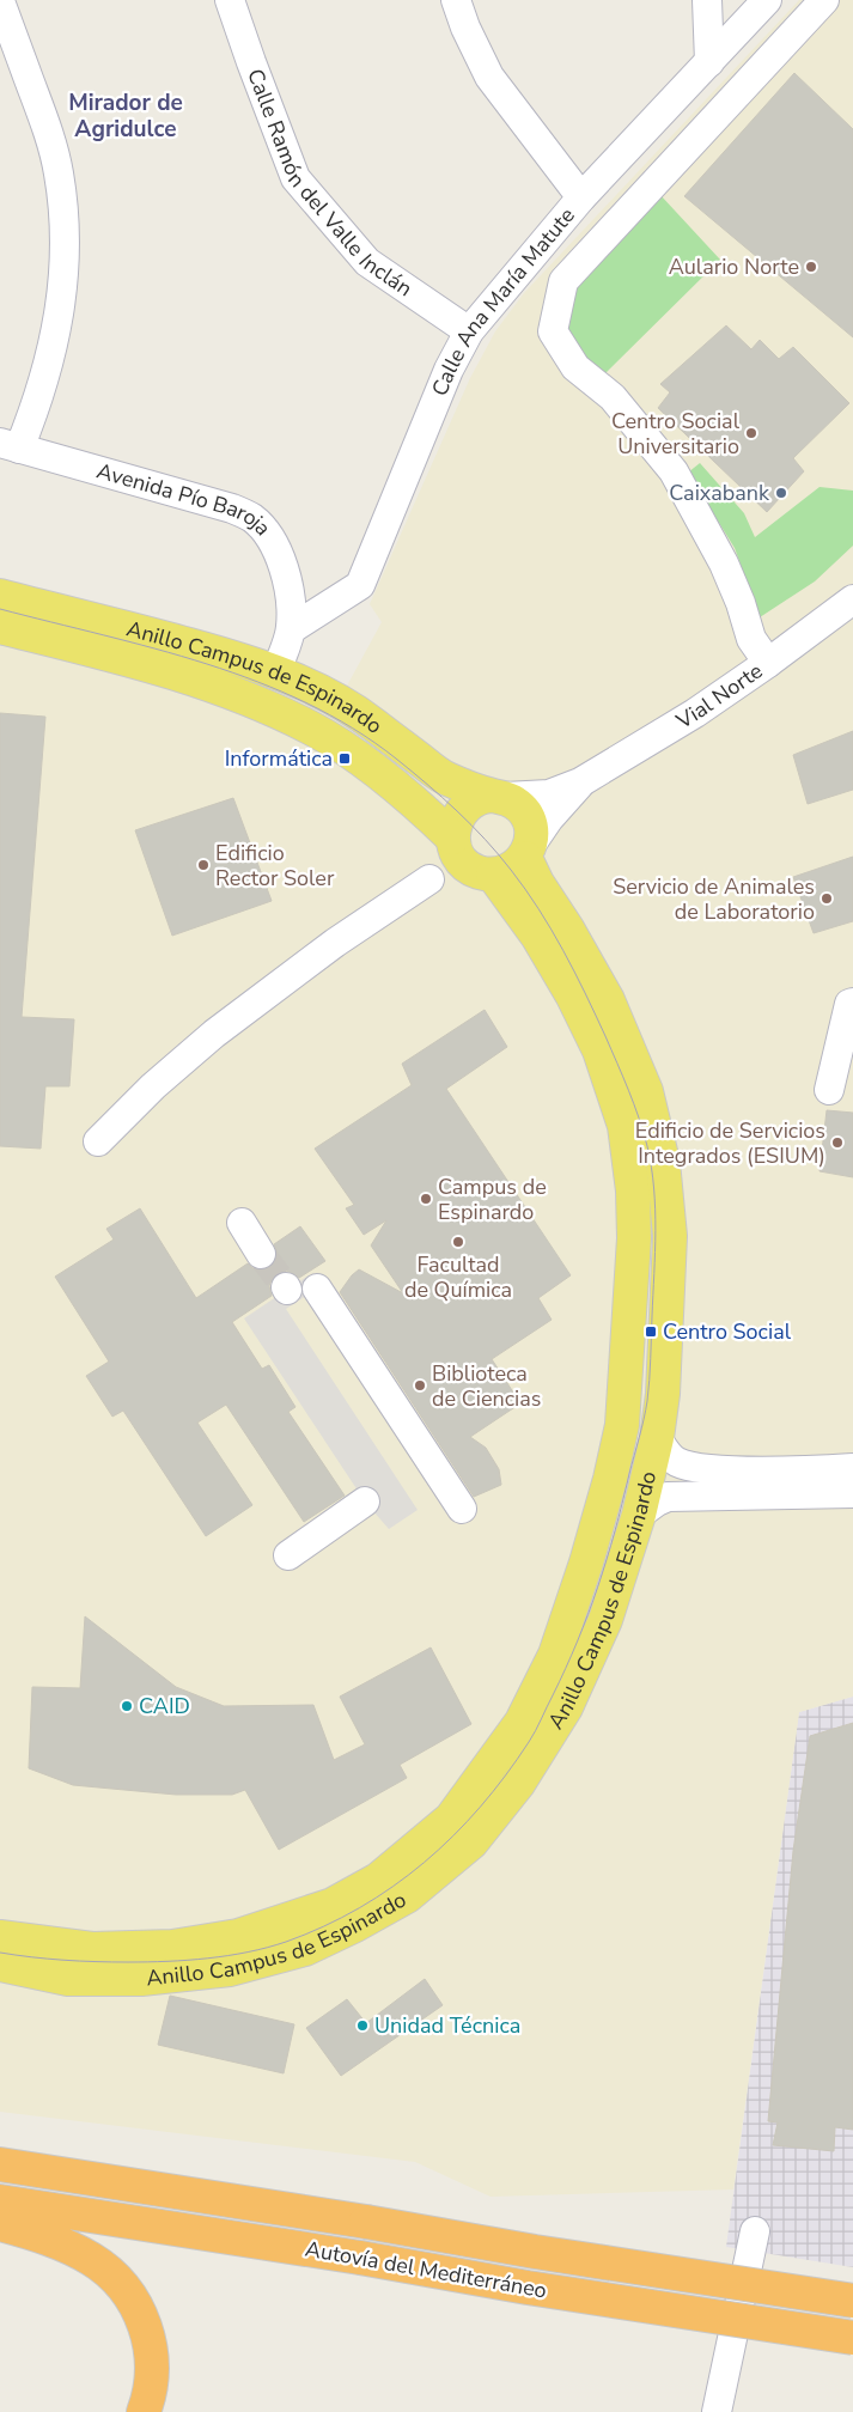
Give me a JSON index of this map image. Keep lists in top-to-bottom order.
{
  "streets": {
    "highway": ["Autovía del Mediterráneo"],
    "main road": ["Anillo Campus de Espinardo"],
    "street": [
      "Calle Ramón del Valle Inclán",
      "Calle Ana María Matute",
      "Avenida Pío Baroja",
      "Vial Norte"
    ]
  },
  "crossings": [
    ["Calle Ramón del Valle Inclán", "Calle Ana María Matute"],
    ["Calle Ana María Matute", "Avenida Pío Baroja"],
    ["Anillo Campus de Espinardo", "Vial Norte"]
  ],
  "districts": ["Mirador de Agridulce"],
  "places": {
    "other": [
      "Aulario Norte",
      "Centro Social Universitario",
      "Caixabank",
      "Edificio Rector Soler",
      "Servicio de Animales de Laboratorio",
      "Edificio de Servicios Integrados (ESIUM)",
      "Campus de Espinardo",
      "Facultad de Química",
      "Biblioteca de Ciencias",
      "CAID",
      "Unidad Técnica"
    ],
    "transit": ["Informática", "Centro Social"]
  }
}
